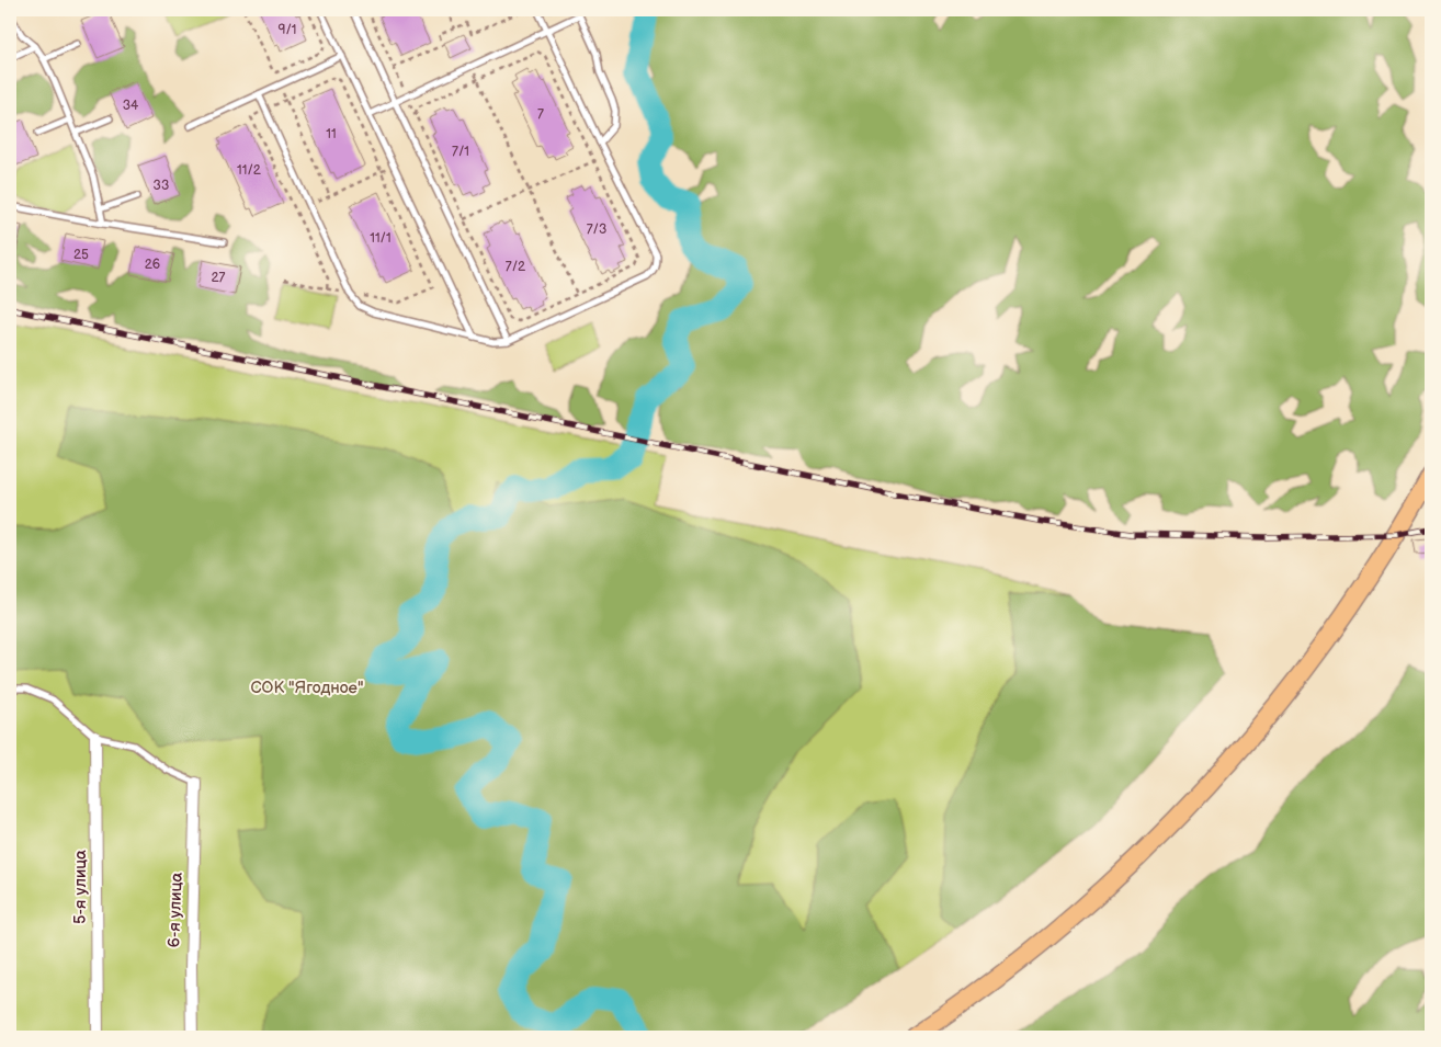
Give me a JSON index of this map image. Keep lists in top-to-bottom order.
{
  "streets": {
    "street": ["5-я улица", "6-я улица"]
  },
  "parks": ["СОК \"Ягодное\""],
  "house_numbers": [
    "9/1",
    "34",
    "7",
    "11",
    "7/1",
    "11/2",
    "33",
    "7/3",
    "11/1",
    "25",
    "26",
    "7/2",
    "27"
  ]
}
